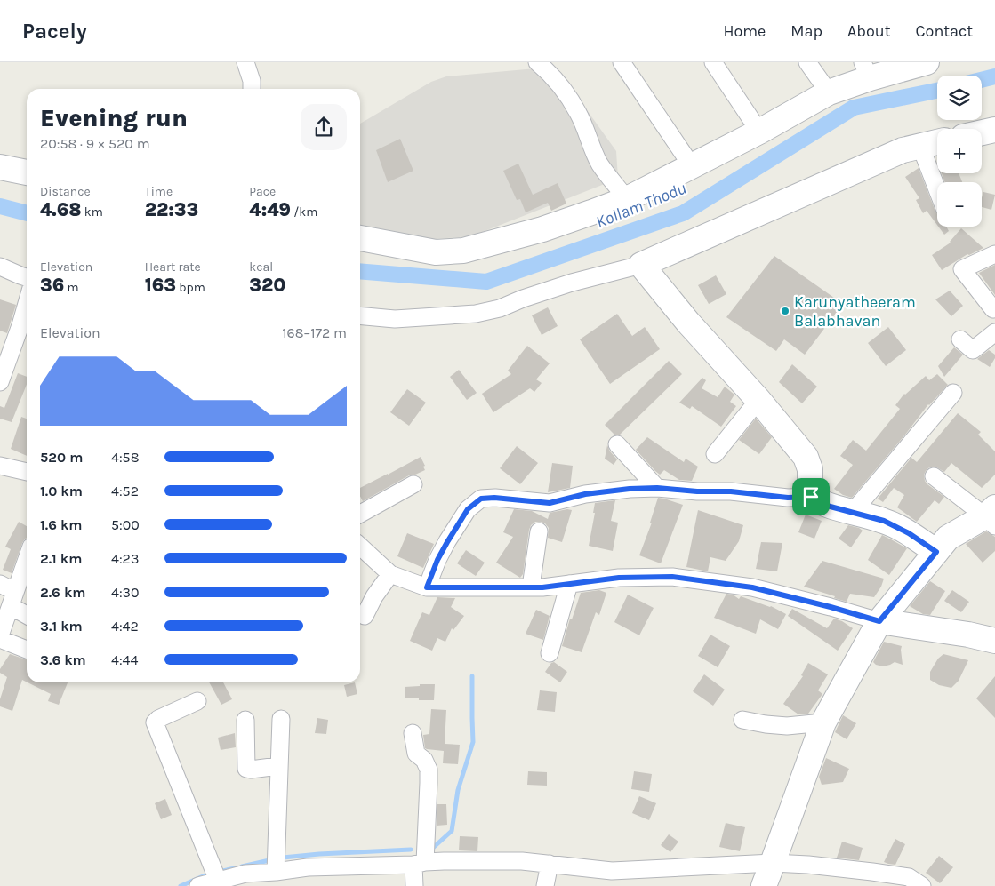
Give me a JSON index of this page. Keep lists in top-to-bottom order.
{
  "water": ["Kollam Thodu"],
  "places": ["Karunyatheeram Balabhavan"],
  "page": {
    "header": "Pacely",
    "nav": [
      "Home",
      "Map",
      "About",
      "Contact"
    ],
    "map_buttons": ["+", "−"],
    "heading": ["Evening run", "20:58 · 9 × 520 m"],
    "stats": [
      ["Distance", "4.68 km"],
      ["Time", "22:33"],
      ["Pace", "4:49 /km"],
      ["Elevation", "36 m"],
      ["Heart rate", "163 bpm"],
      ["kcal", "320"]
    ],
    "chart": ["Elevation", "168–172 m"],
    "list": [
      {
        "name": "520 m",
        "note": "4:58"
      },
      {
        "name": "1.0 km",
        "note": "4:52"
      },
      {
        "name": "1.6 km",
        "note": "5:00"
      },
      {
        "name": "2.1 km",
        "note": "4:23"
      },
      {
        "name": "2.6 km",
        "note": "4:30"
      },
      {
        "name": "3.1 km",
        "note": "4:42"
      },
      {
        "name": "3.6 km",
        "note": "4:44"
      }
    ]
  }
}
